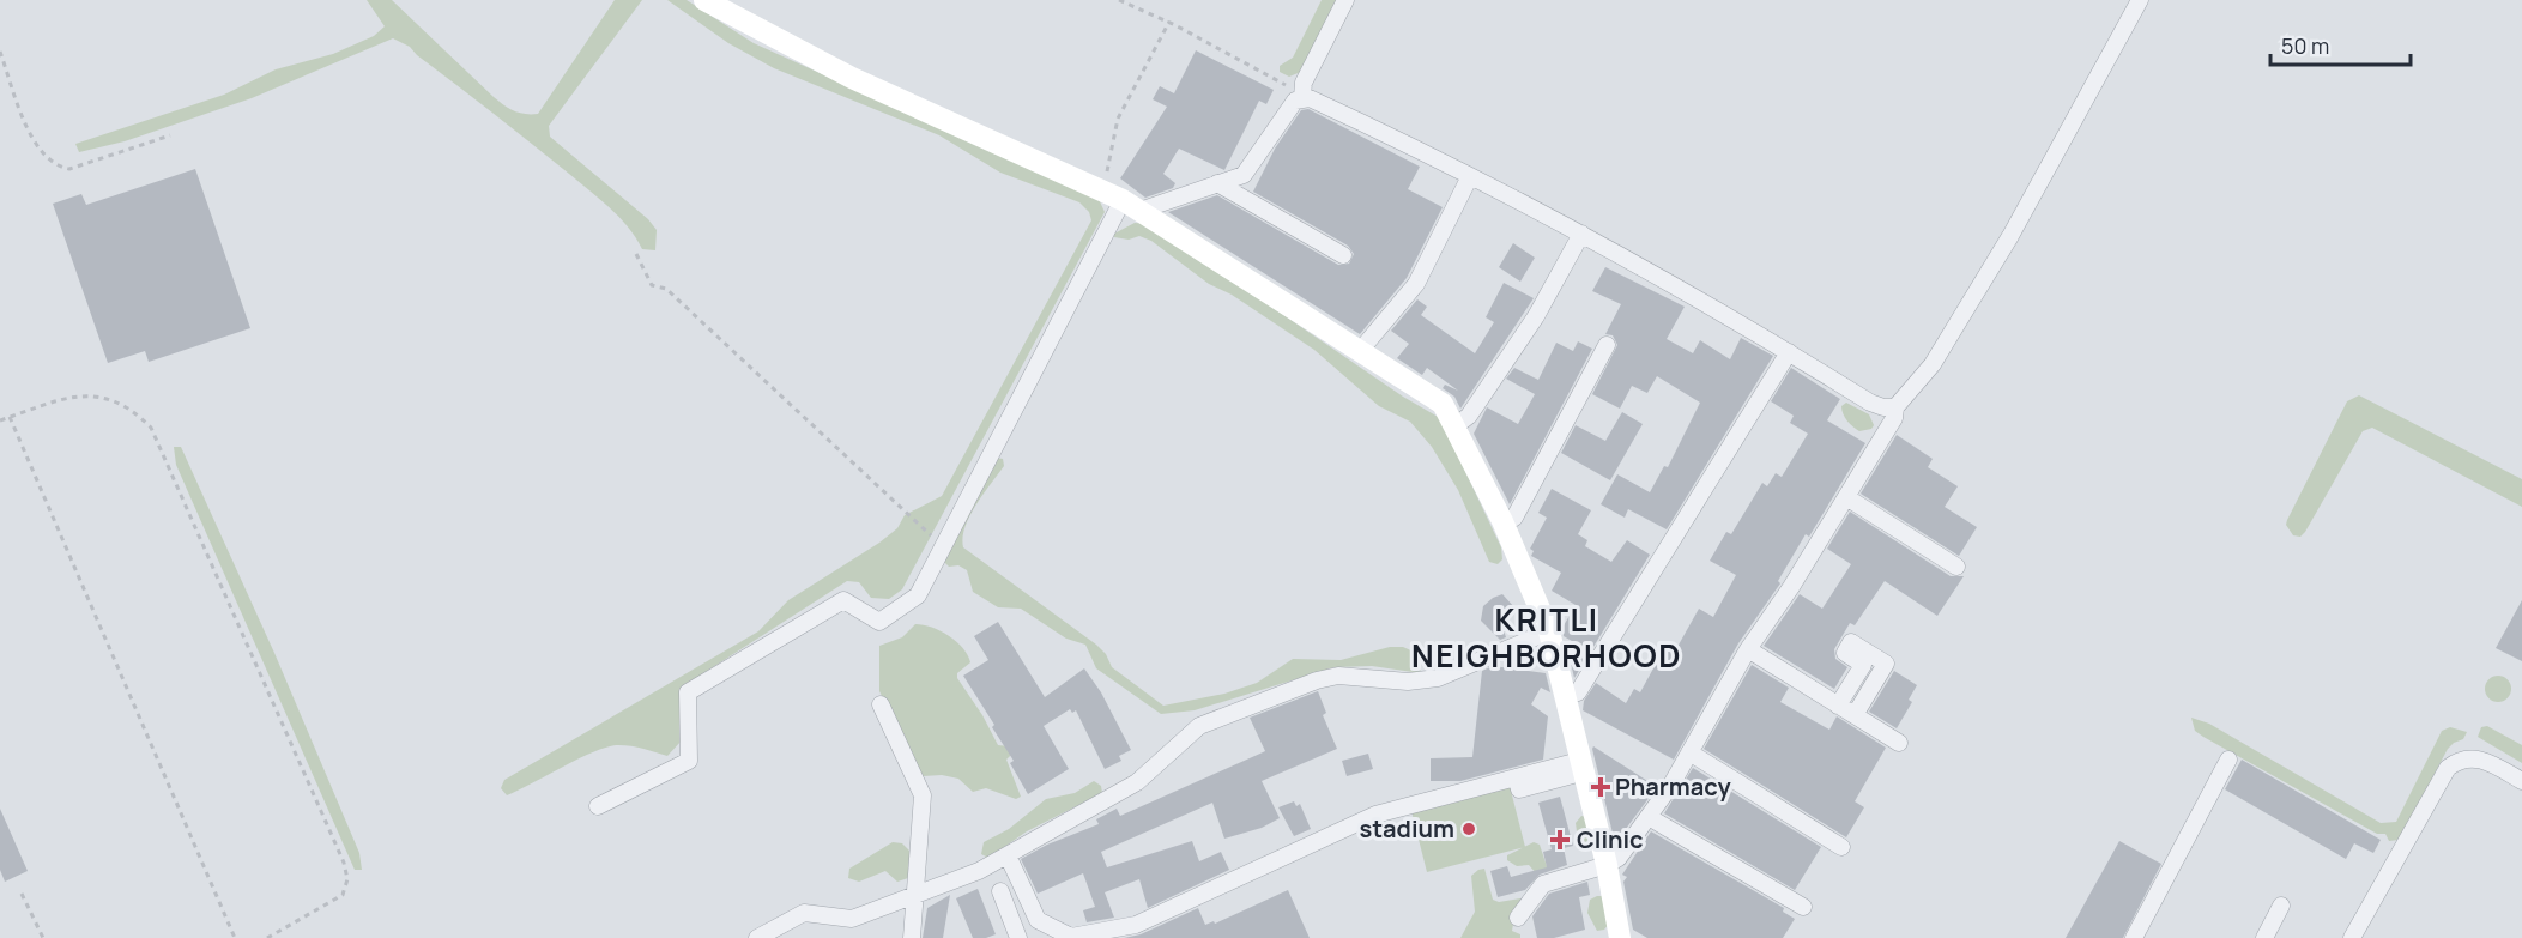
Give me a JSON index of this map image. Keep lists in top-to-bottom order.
{
  "districts": ["KRITLI NEIGHBORHOOD"],
  "places": {
    "health": ["Pharmacy", "Clinic"],
    "other": ["stadium"]
  },
  "scale_bar": "50 m"
}
